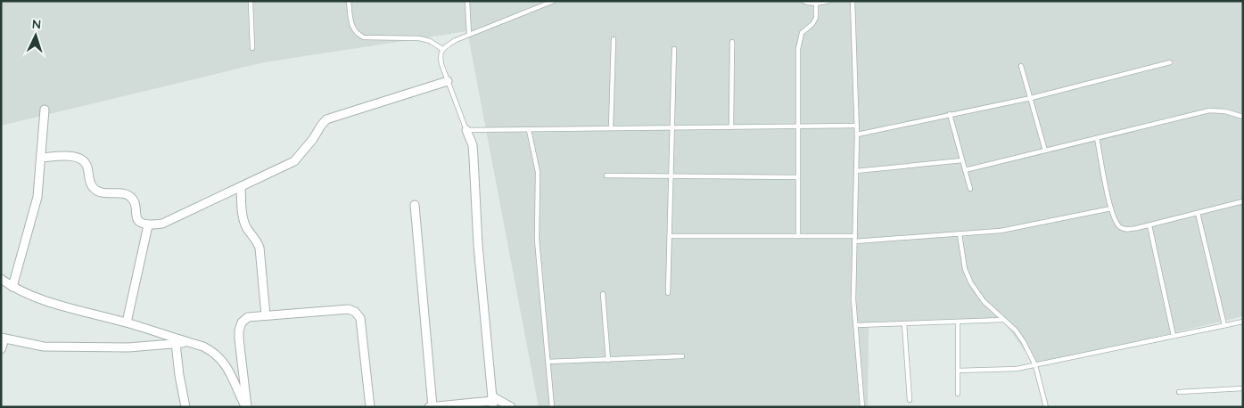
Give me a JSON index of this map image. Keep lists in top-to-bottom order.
{
  "north": "top"
}
